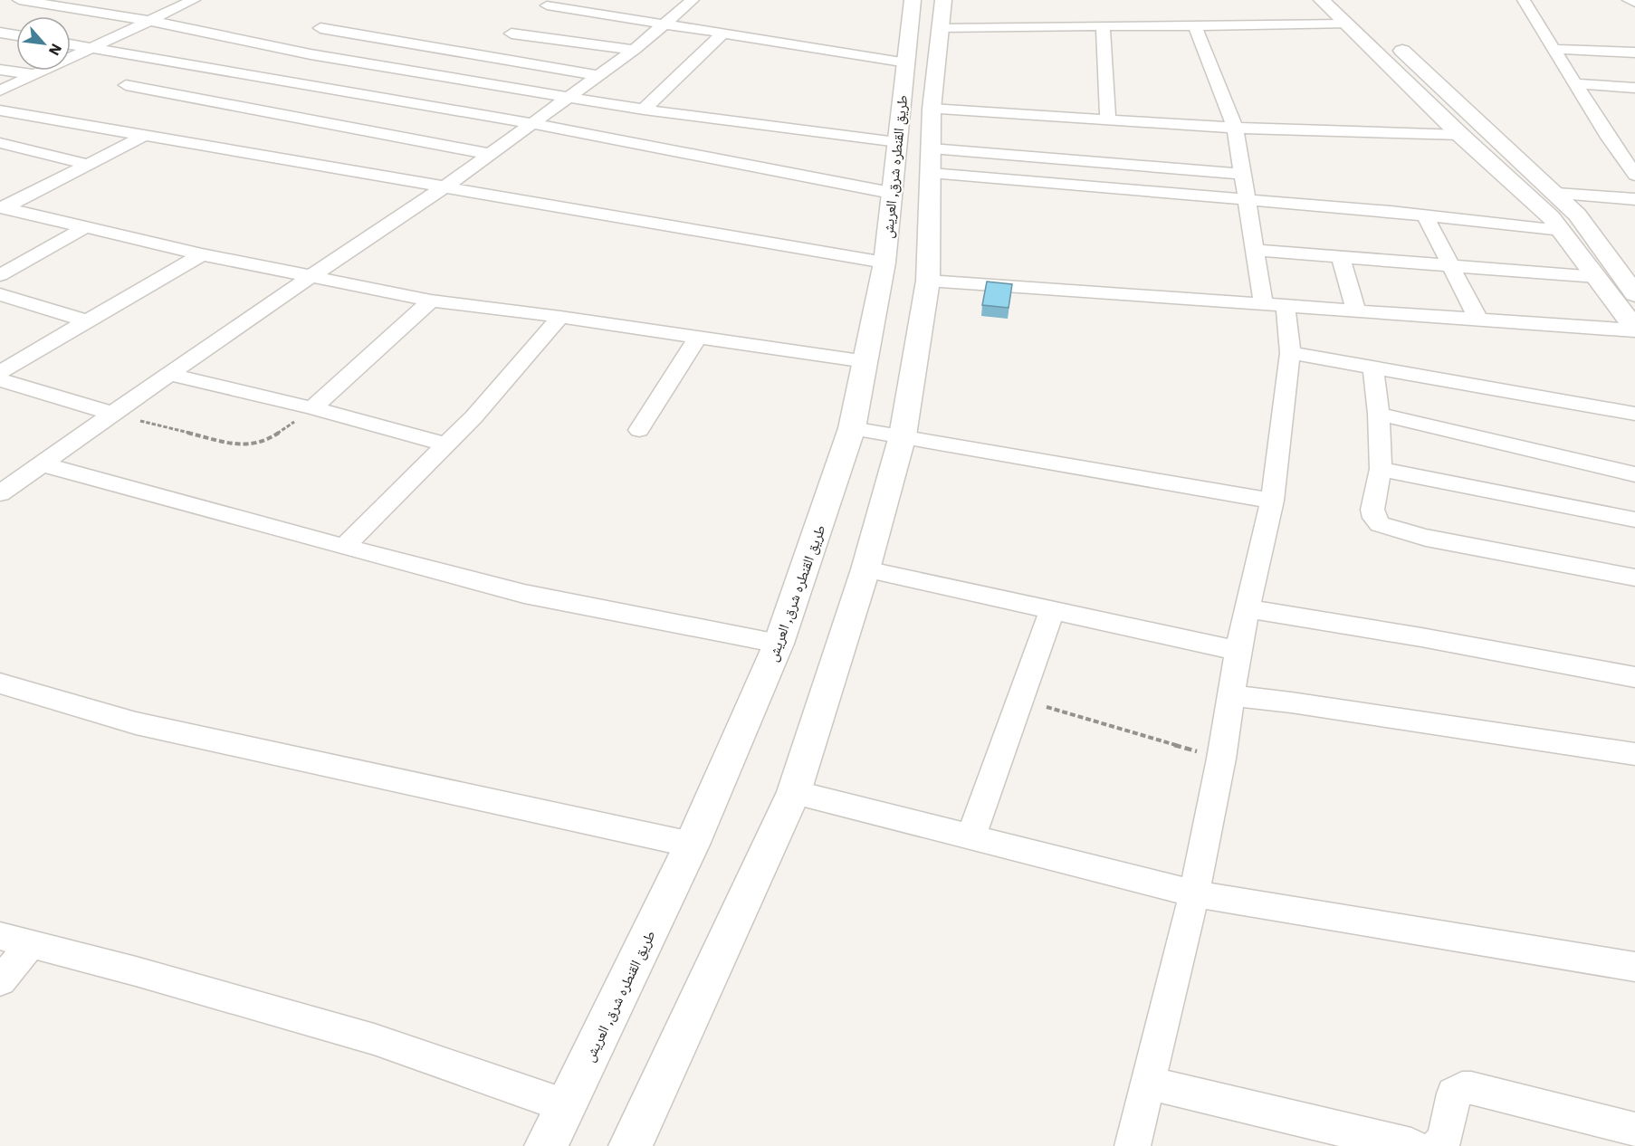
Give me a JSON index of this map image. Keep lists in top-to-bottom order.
{
  "streets": {
    "main road": ["طريق القنطره شرق, العريش"]
  },
  "north": "bottom right"
}
